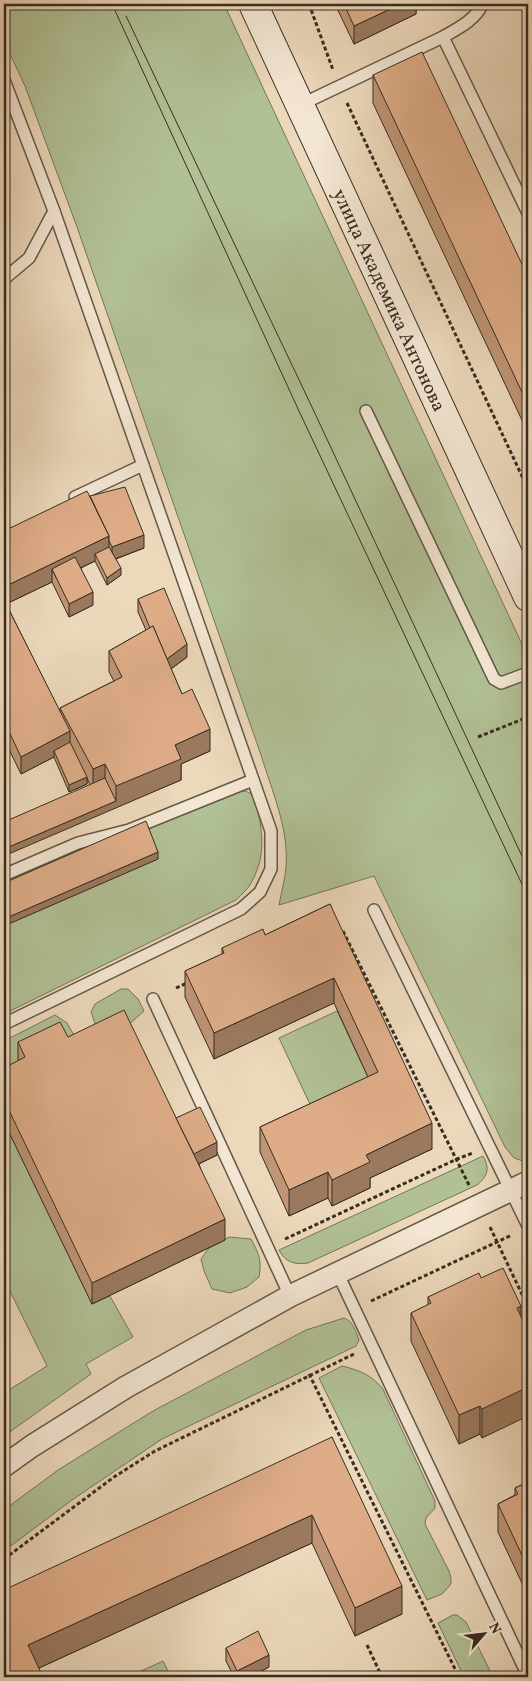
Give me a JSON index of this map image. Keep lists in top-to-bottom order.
{
  "streets": {
    "main road": ["улица Академика Антонова"]
  },
  "north": "top right"
}
